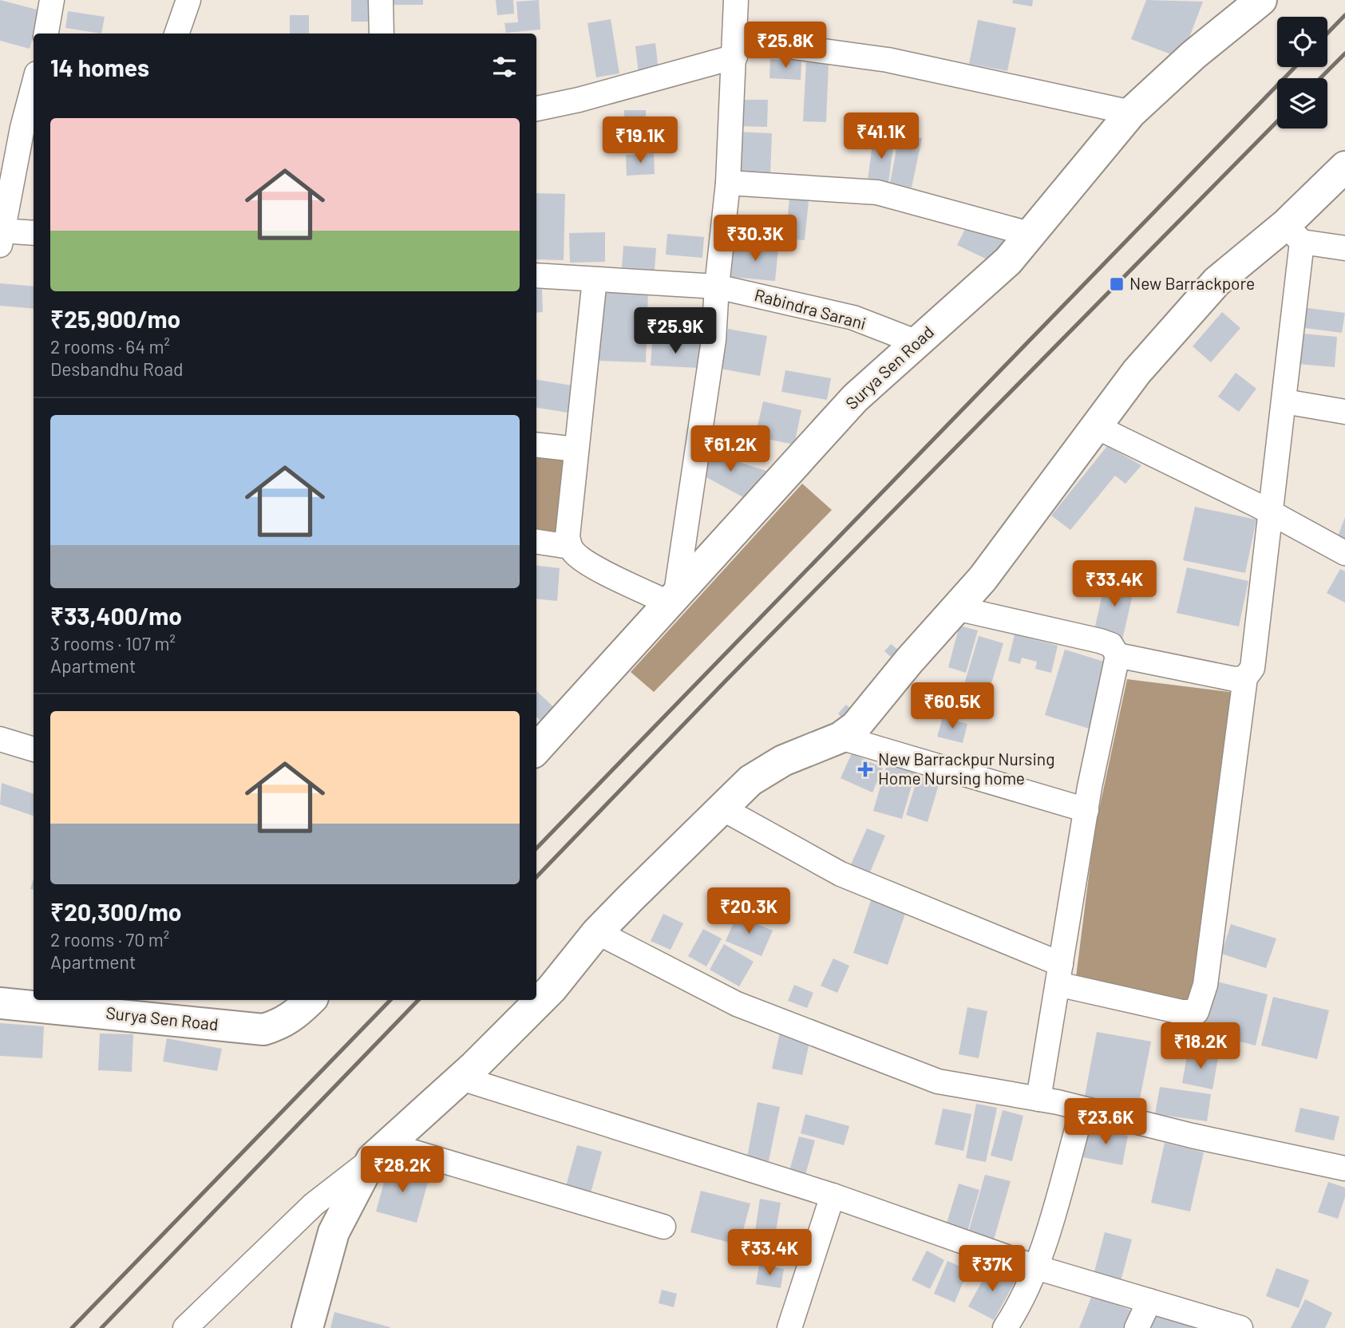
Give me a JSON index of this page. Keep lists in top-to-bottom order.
{
  "streets": {
    "street": ["Rabindra Sarani", "Surya Sen Road"]
  },
  "crossings": [
    ["Rabindra Sarani", "Surya Sen Road"]
  ],
  "places": {
    "transit": ["New Barrackpore"],
    "health": ["New Barrackpur Nursing Home Nursing home"]
  },
  "page": {
    "price": [
      "₹25.8K",
      "₹41.1K",
      "₹19.1K",
      "₹30.3K",
      "₹25.9K",
      "₹61.2K",
      "₹33.4K",
      "₹60.5K",
      "₹20.3K",
      "₹18.2K",
      "₹23.6K",
      "₹28.2K",
      "₹33.4K",
      "₹37K"
    ],
    "heading": "14 homes",
    "list": [
      {
        "name": "₹25,900/mo",
        "note": "2 rooms · 64 m² · Desbandhu Road"
      },
      {
        "name": "₹33,400/mo",
        "note": "3 rooms · 107 m² · Apartment"
      },
      {
        "name": "₹20,300/mo",
        "note": "2 rooms · 70 m² · Apartment"
      }
    ]
  }
}
